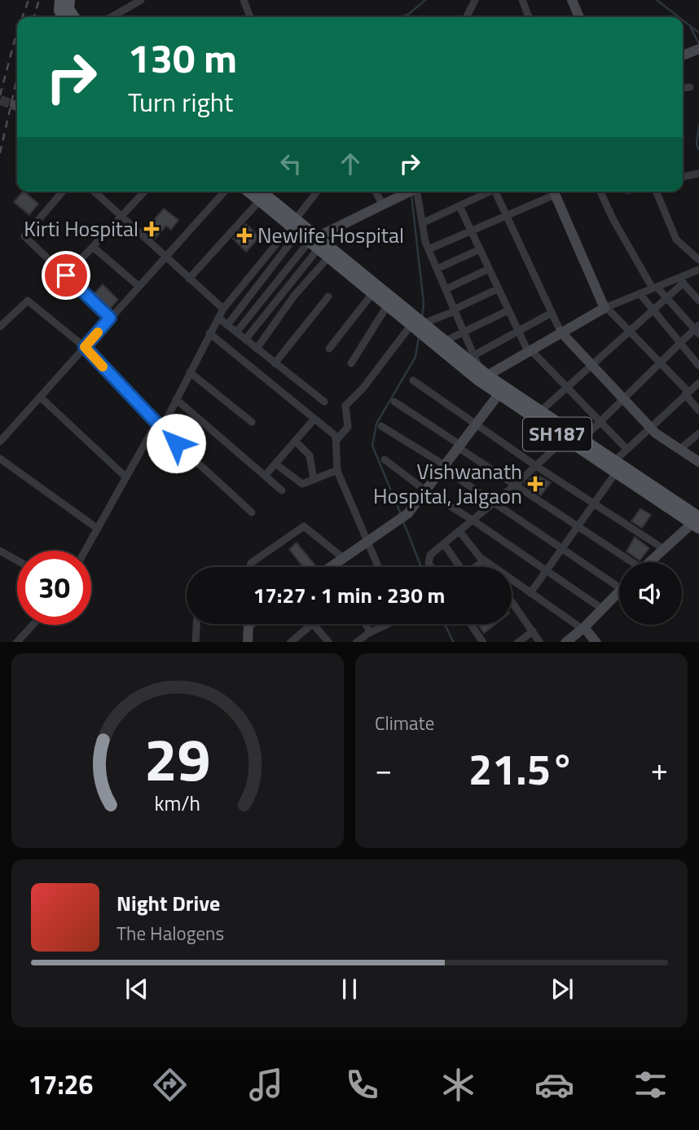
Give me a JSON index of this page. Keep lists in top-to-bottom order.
{
  "streets": {
    "main road": ["SH187"]
  },
  "places": {
    "health": ["Kirti Hospital", "Newlife Hospital", "Vishwanath Hospital, Jalgaon"]
  },
  "page": {
    "turn": ["130 m", "Turn right"],
    "limit": "30",
    "trip": "17:27 · 1 min · 230 m",
    "tile": "Climate",
    "heat": ["−", "21.5°", "+"],
    "song": ["Night Drive", "The Halogens"],
    "tabs": "17:26",
    "gauge": ["29", "km/h"]
  }
}
